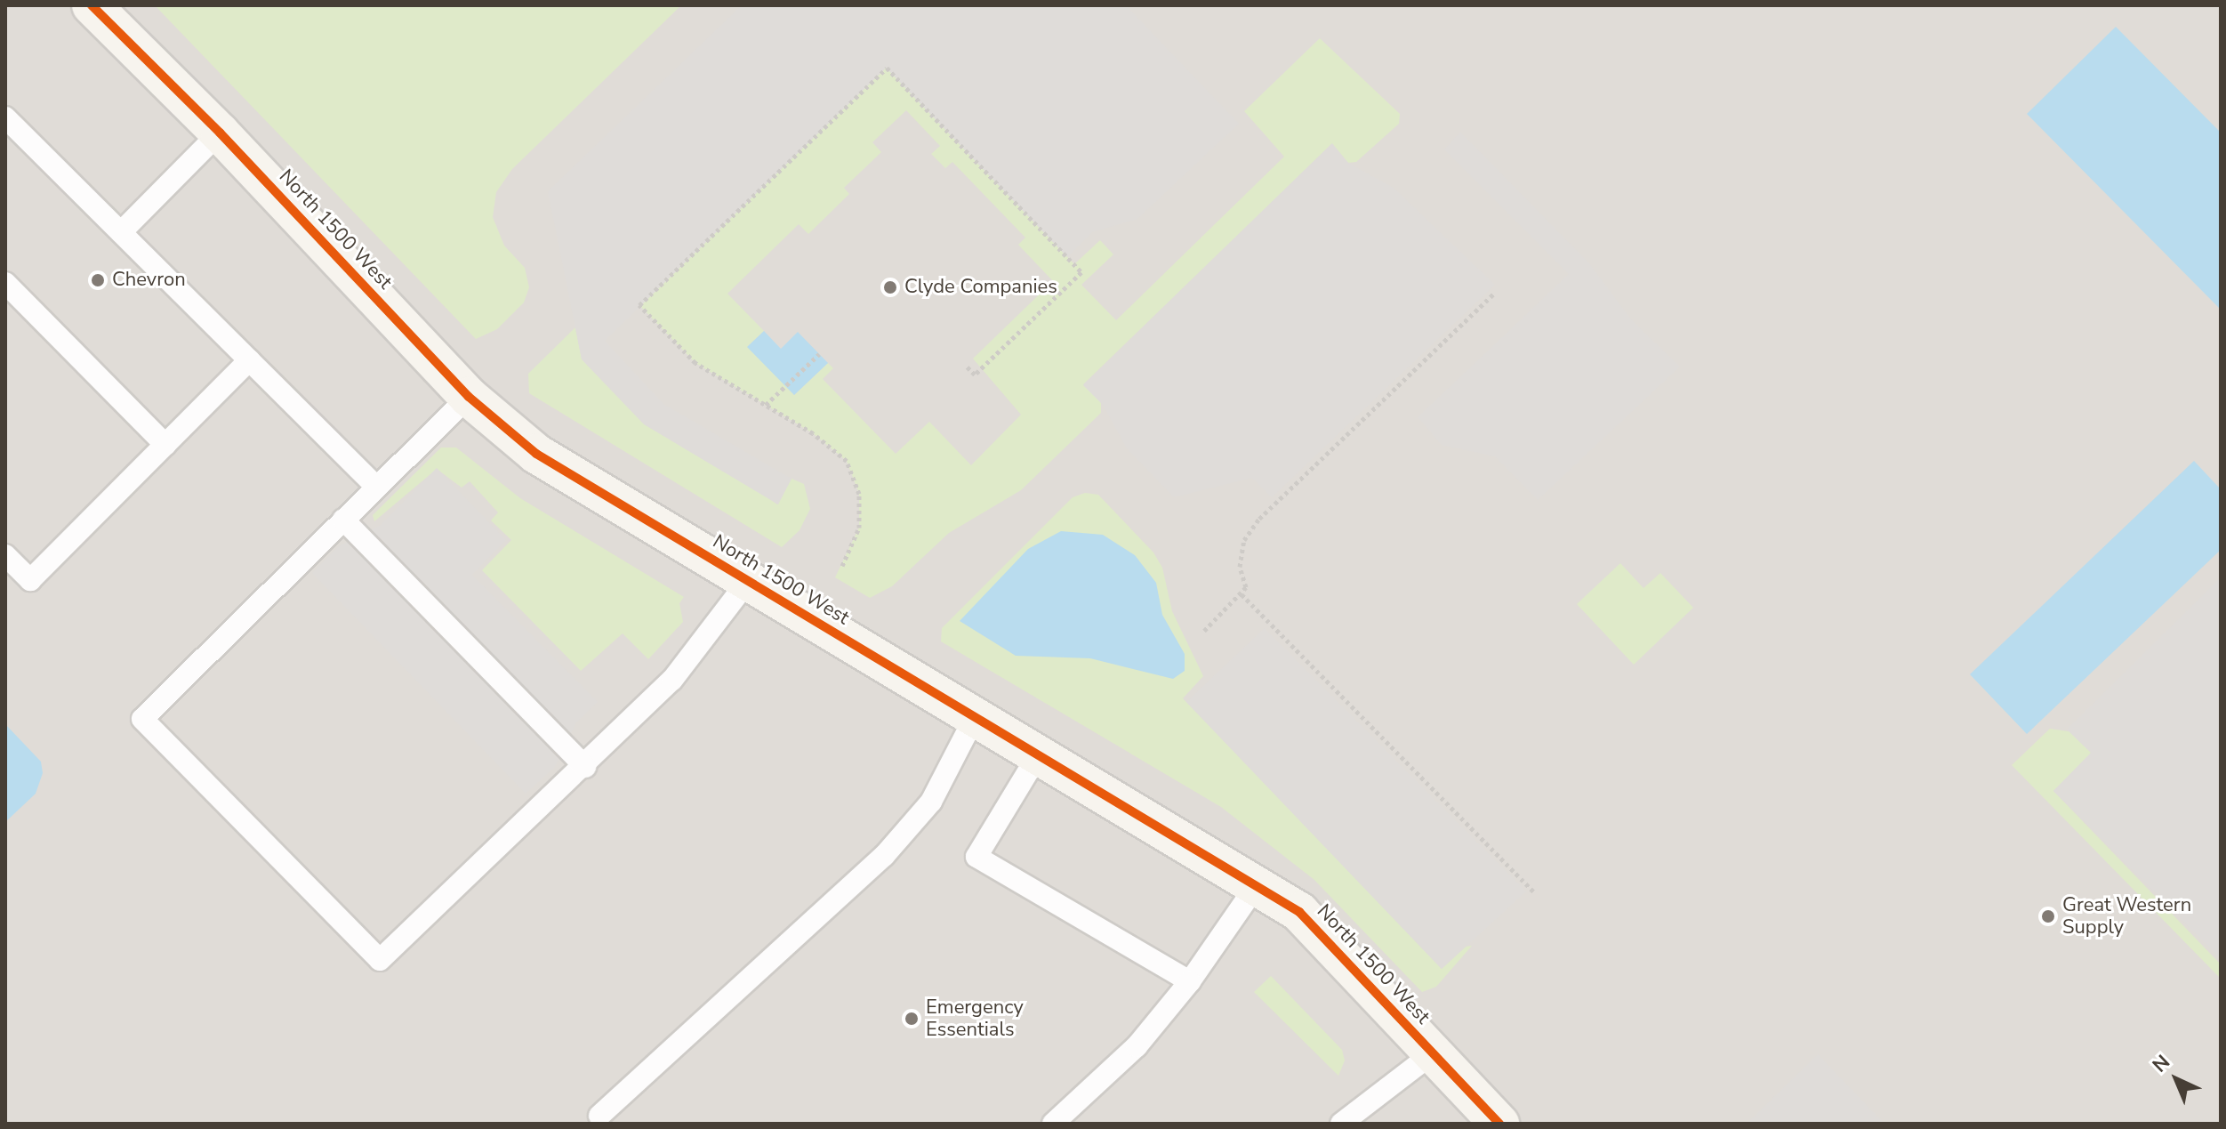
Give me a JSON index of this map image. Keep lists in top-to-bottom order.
{
  "streets": {
    "street": ["North 1500 West"]
  },
  "places": [
    "Chevron",
    "Clyde Companies",
    "Great Western Supply",
    "Emergency Essentials"
  ],
  "north": "top left"
}
